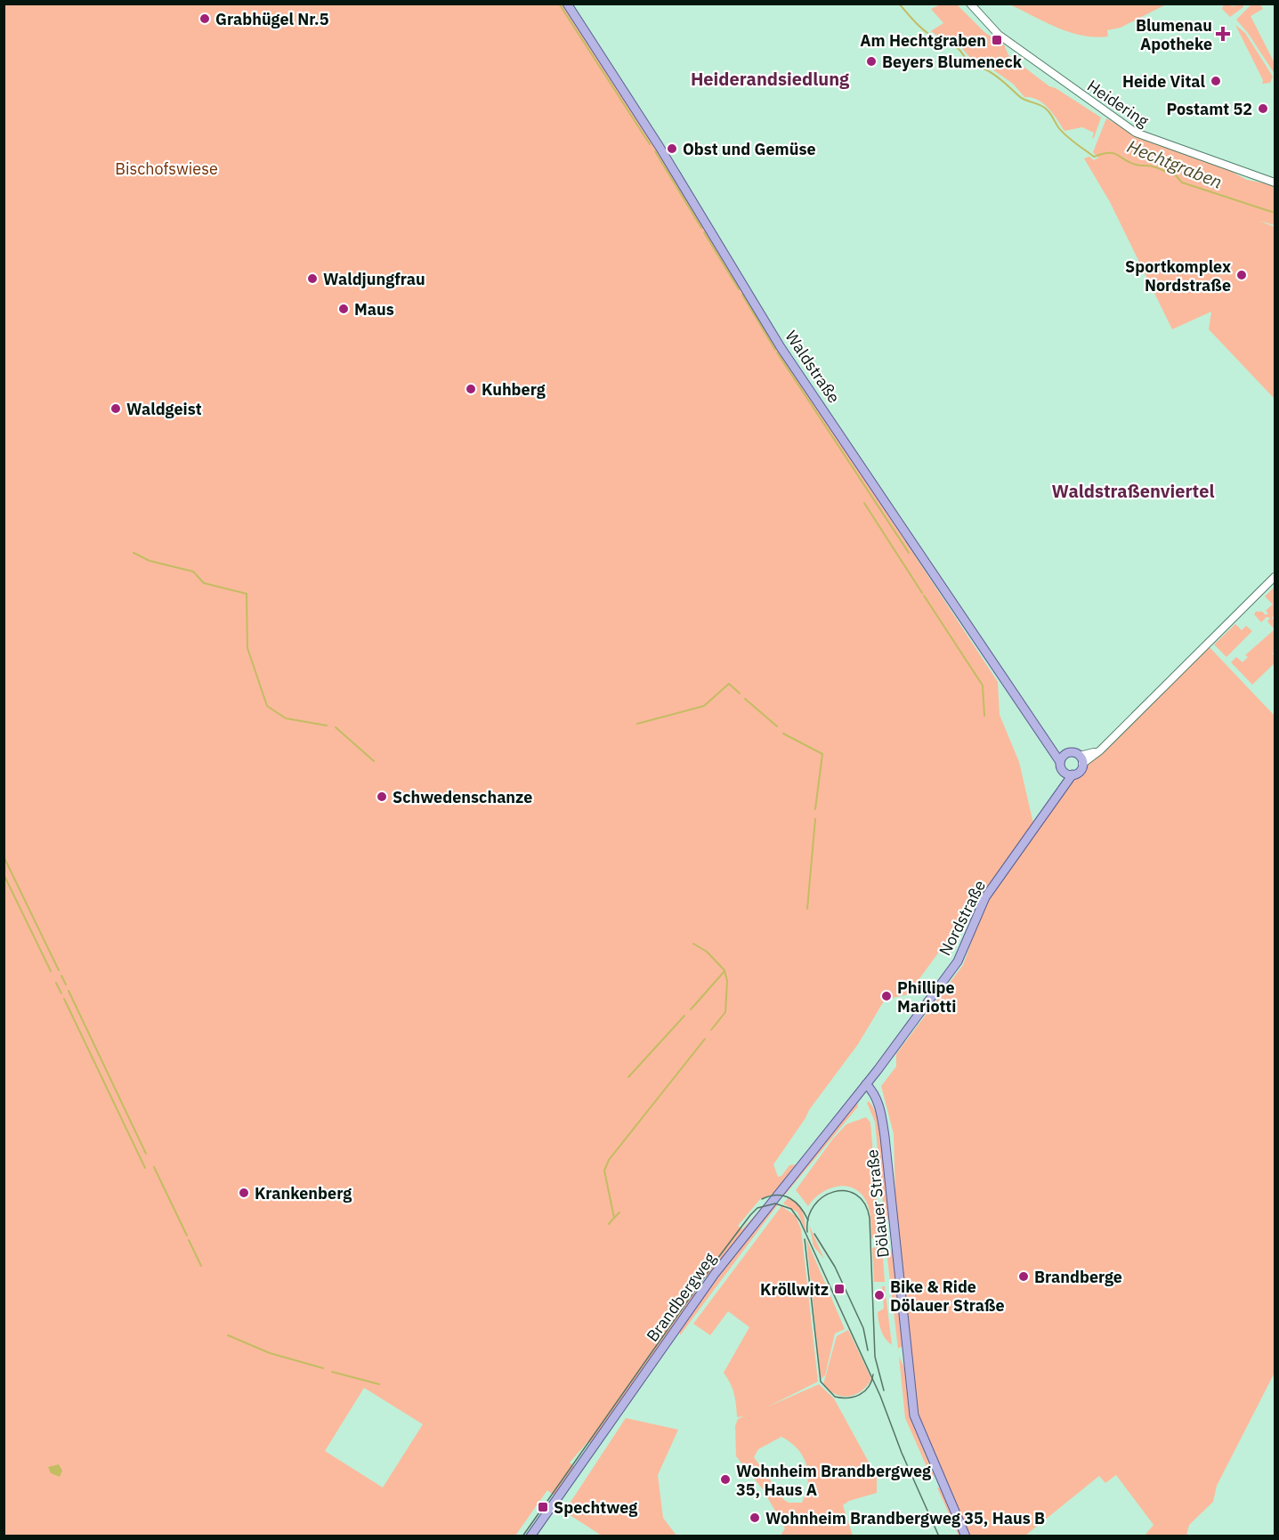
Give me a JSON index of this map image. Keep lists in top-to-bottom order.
{
  "streets": {
    "main road": [
      "Waldstraße",
      "Nordstraße",
      "Dölauer Straße",
      "Brandbergweg"
    ],
    "street": ["Heidering"]
  },
  "crossings": [
    ["Nordstraße", "Dölauer Straße"],
    ["Nordstraße", "Brandbergweg"],
    ["Dölauer Straße", "Brandbergweg"]
  ],
  "districts": ["Heiderandsiedlung", "Waldstraßenviertel"],
  "water": ["Hechtgraben"],
  "parks": ["Bischofswiese"],
  "places": {
    "other": [
      "Grabhügel Nr.5",
      "Beyers Blumeneck",
      "Heide Vital",
      "Postamt 52",
      "Obst und Gemüse",
      "Sportkomplex Nordstraße",
      "Waldjungfrau",
      "Maus",
      "Kuhberg",
      "Waldgeist",
      "Schwedenschanze",
      "Phillipe Mariotti",
      "Krankenberg",
      "Brandberge",
      "Bike & Ride Dölauer Straße",
      "Wohnheim Brandbergweg 35, Haus A",
      "Wohnheim Brandbergweg 35, Haus B"
    ],
    "health": ["Blumenau Apotheke"],
    "transit": ["Am Hechtgraben", "Kröllwitz", "Spechtweg"]
  }
}
